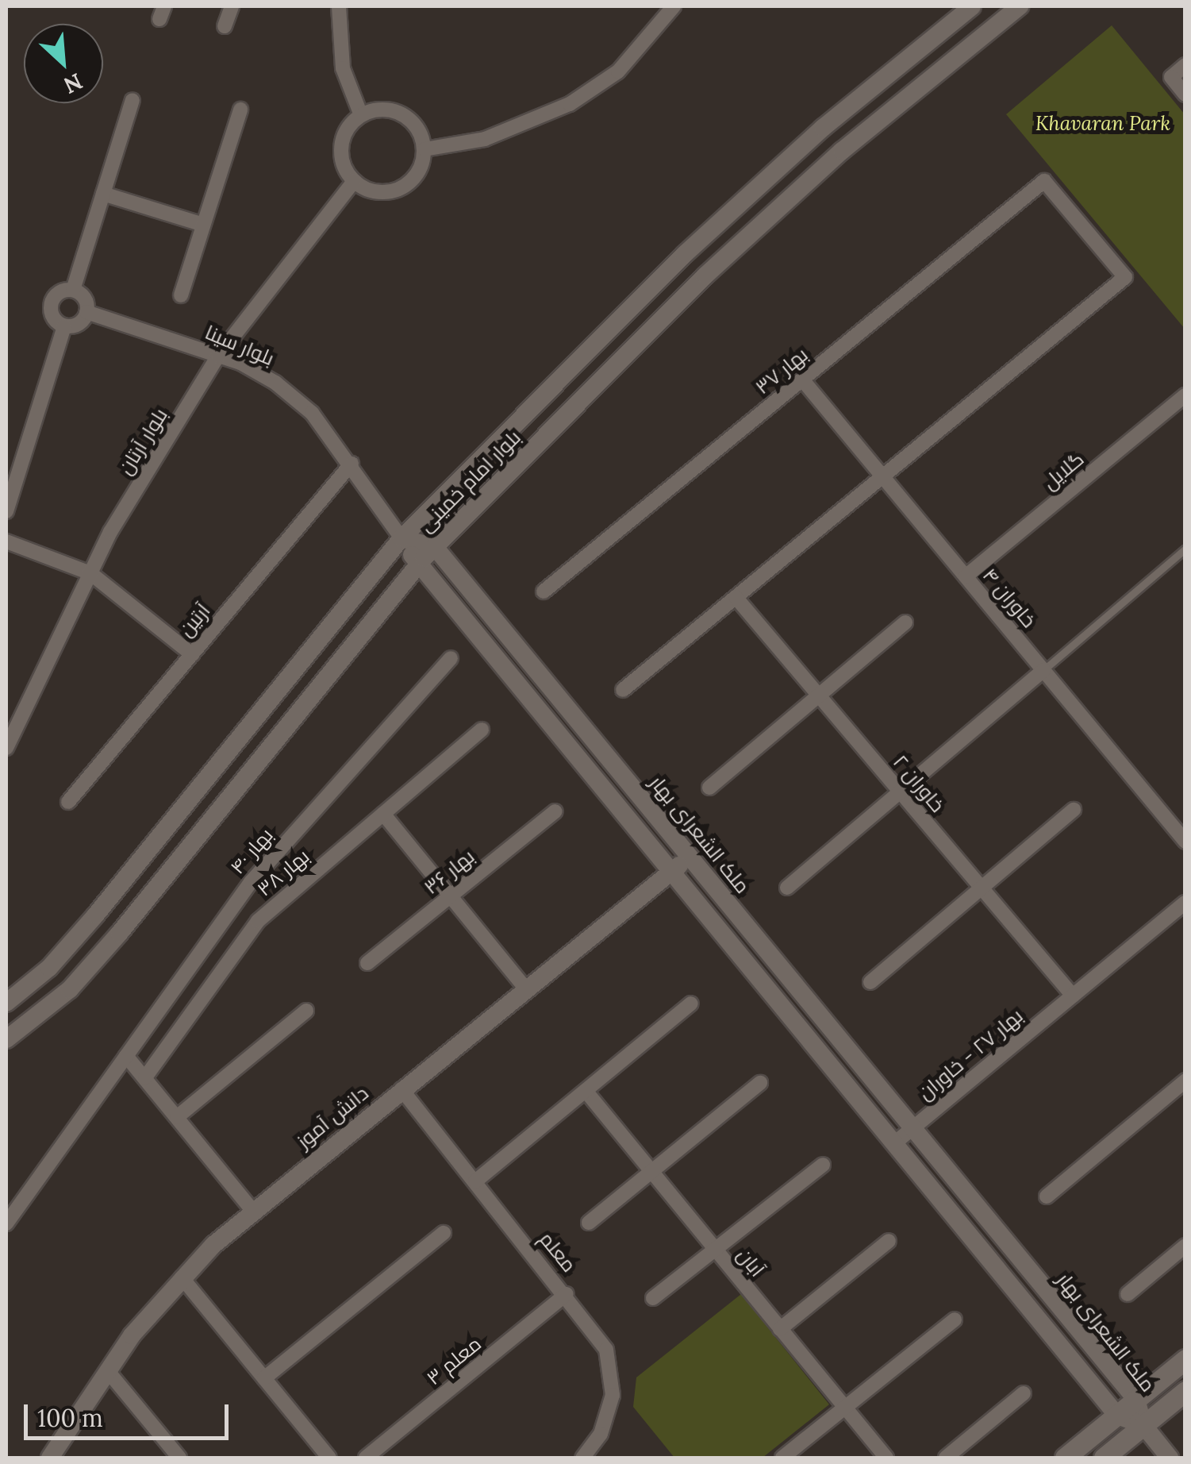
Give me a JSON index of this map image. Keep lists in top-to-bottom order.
{
  "streets": {
    "street": [
      "بلوار سینا",
      "بهار ۳۷",
      "بلوار آرتان",
      "گلایل",
      "بلوار امام خمینی",
      "خاوران ۴",
      "آرتین",
      "خاوران ۲",
      "ملک الشعرای بهار",
      "بهار ۴۰",
      "بهار ۳۶",
      "بهار ۳۸",
      "بهار ۲۷ - خاوران",
      "دانش آموز",
      "معلم",
      "آبان",
      "معلم ۳"
    ]
  },
  "crossings": [
    ["بلوار سینا", "بلوار آرتان"],
    ["بلوار سینا", "بلوار امام خمینی"],
    ["بلوار سینا", "آرتین"],
    ["بلوار سینا", "ملک الشعرای بهار"],
    ["بهار ۳۷", "خاوران ۴"],
    ["گلایل", "خاوران ۴"],
    ["بلوار امام خمینی", "ملک الشعرای بهار"],
    ["خاوران ۲", "بهار ۲۷ - خاوران"],
    ["ملک الشعرای بهار", "بهار ۲۷ - خاوران"],
    ["ملک الشعرای بهار", "دانش آموز"],
    ["دانش آموز", "معلم"],
    ["معلم", "معلم ۳"]
  ],
  "parks": ["Khavaran Park"],
  "scale_bar": "100 m",
  "north": "bottom right"
}
